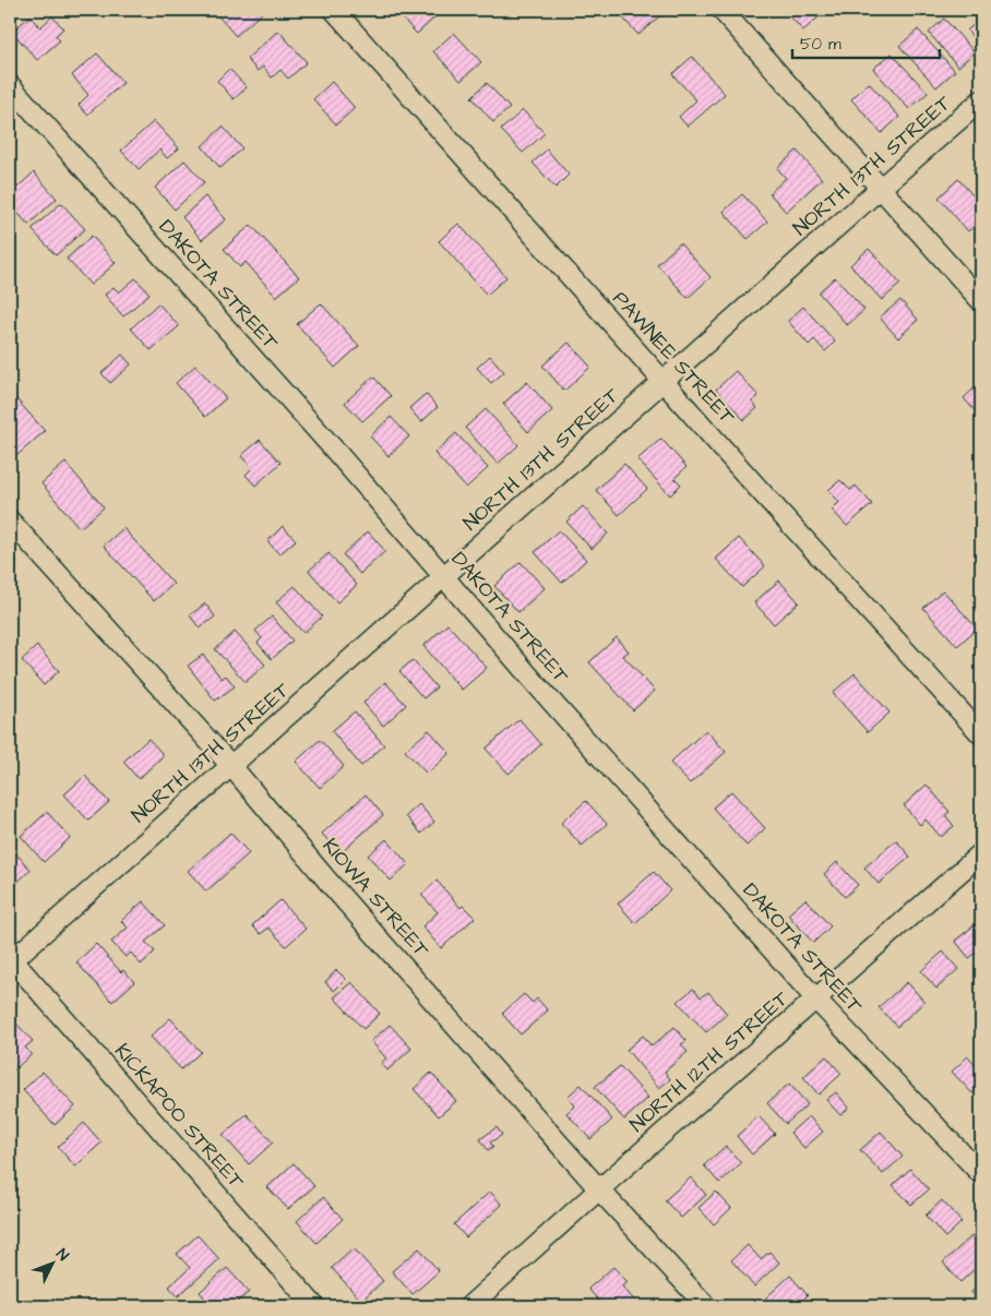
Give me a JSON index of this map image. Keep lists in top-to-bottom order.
{
  "streets": {
    "street": [
      "NORTH 13TH STREET",
      "DAKOTA STREET",
      "PAWNEE STREET",
      "KIOWA STREET",
      "NORTH 12TH STREET",
      "KICKAPOO STREET"
    ]
  },
  "crossings": [
    ["NORTH 13TH STREET", "DAKOTA STREET"],
    ["NORTH 13TH STREET", "PAWNEE STREET"],
    ["NORTH 13TH STREET", "KIOWA STREET"],
    ["NORTH 13TH STREET", "KICKAPOO STREET"],
    ["DAKOTA STREET", "NORTH 12TH STREET"],
    ["KIOWA STREET", "NORTH 12TH STREET"]
  ],
  "scale_bar": "50 m",
  "north": "top right"
}
